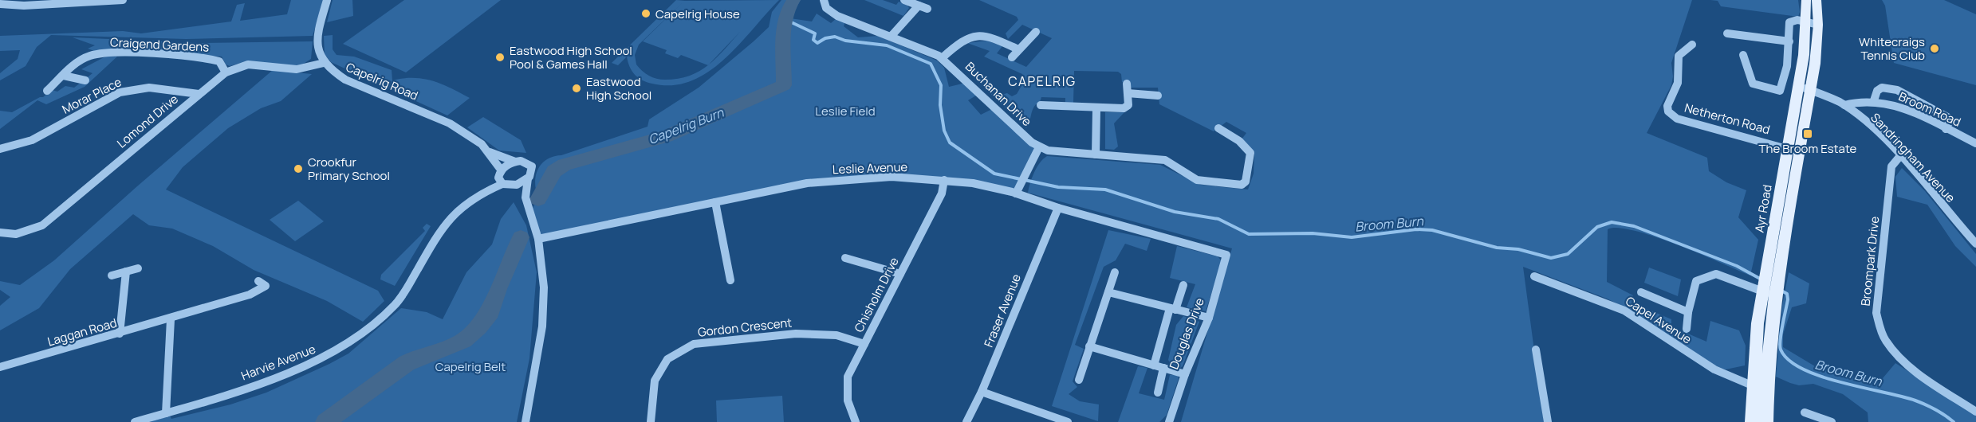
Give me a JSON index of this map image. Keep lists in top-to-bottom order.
{
  "streets": {
    "main road": ["Ayr Road"],
    "street": [
      "Craigend Gardens",
      "Capelrig Road",
      "Buchanan Drive",
      "Morar Place",
      "Broom Road",
      "Netherton Road",
      "Lomond Drive",
      "Sandringham Avenue",
      "Leslie Avenue",
      "Broompark Drive",
      "Chisholm Drive",
      "Fraser Avenue",
      "Capel Avenue",
      "Gordon Crescent",
      "Laggan Road",
      "Douglas Drive",
      "Harvie Avenue"
    ]
  },
  "crossings": [
    ["Craigend Gardens", "Lomond Drive"],
    ["Capelrig Road", "Lomond Drive"],
    ["Capelrig Road", "Harvie Avenue"],
    ["Morar Place", "Lomond Drive"],
    ["Broom Road", "Sandringham Avenue"],
    ["Netherton Road", "Ayr Road"],
    ["Sandringham Avenue", "Ayr Road"],
    ["Sandringham Avenue", "Broompark Drive"],
    ["Leslie Avenue", "Chisholm Drive"],
    ["Leslie Avenue", "Fraser Avenue"],
    ["Leslie Avenue", "Douglas Drive"],
    ["Ayr Road", "Capel Avenue"],
    ["Chisholm Drive", "Gordon Crescent"]
  ],
  "districts": ["CAPELRIG"],
  "water": ["Capelrig Burn", "Broom Burn"],
  "parks": ["Leslie Field", "Capelrig Belt"],
  "places": {
    "other": [
      "Capelrig House",
      "Whitecraigs Tennis Club",
      "Eastwood High School Pool & Games Hall",
      "Eastwood High School",
      "Crookfur Primary School"
    ],
    "transit": ["The Broom Estate"]
  }
}
